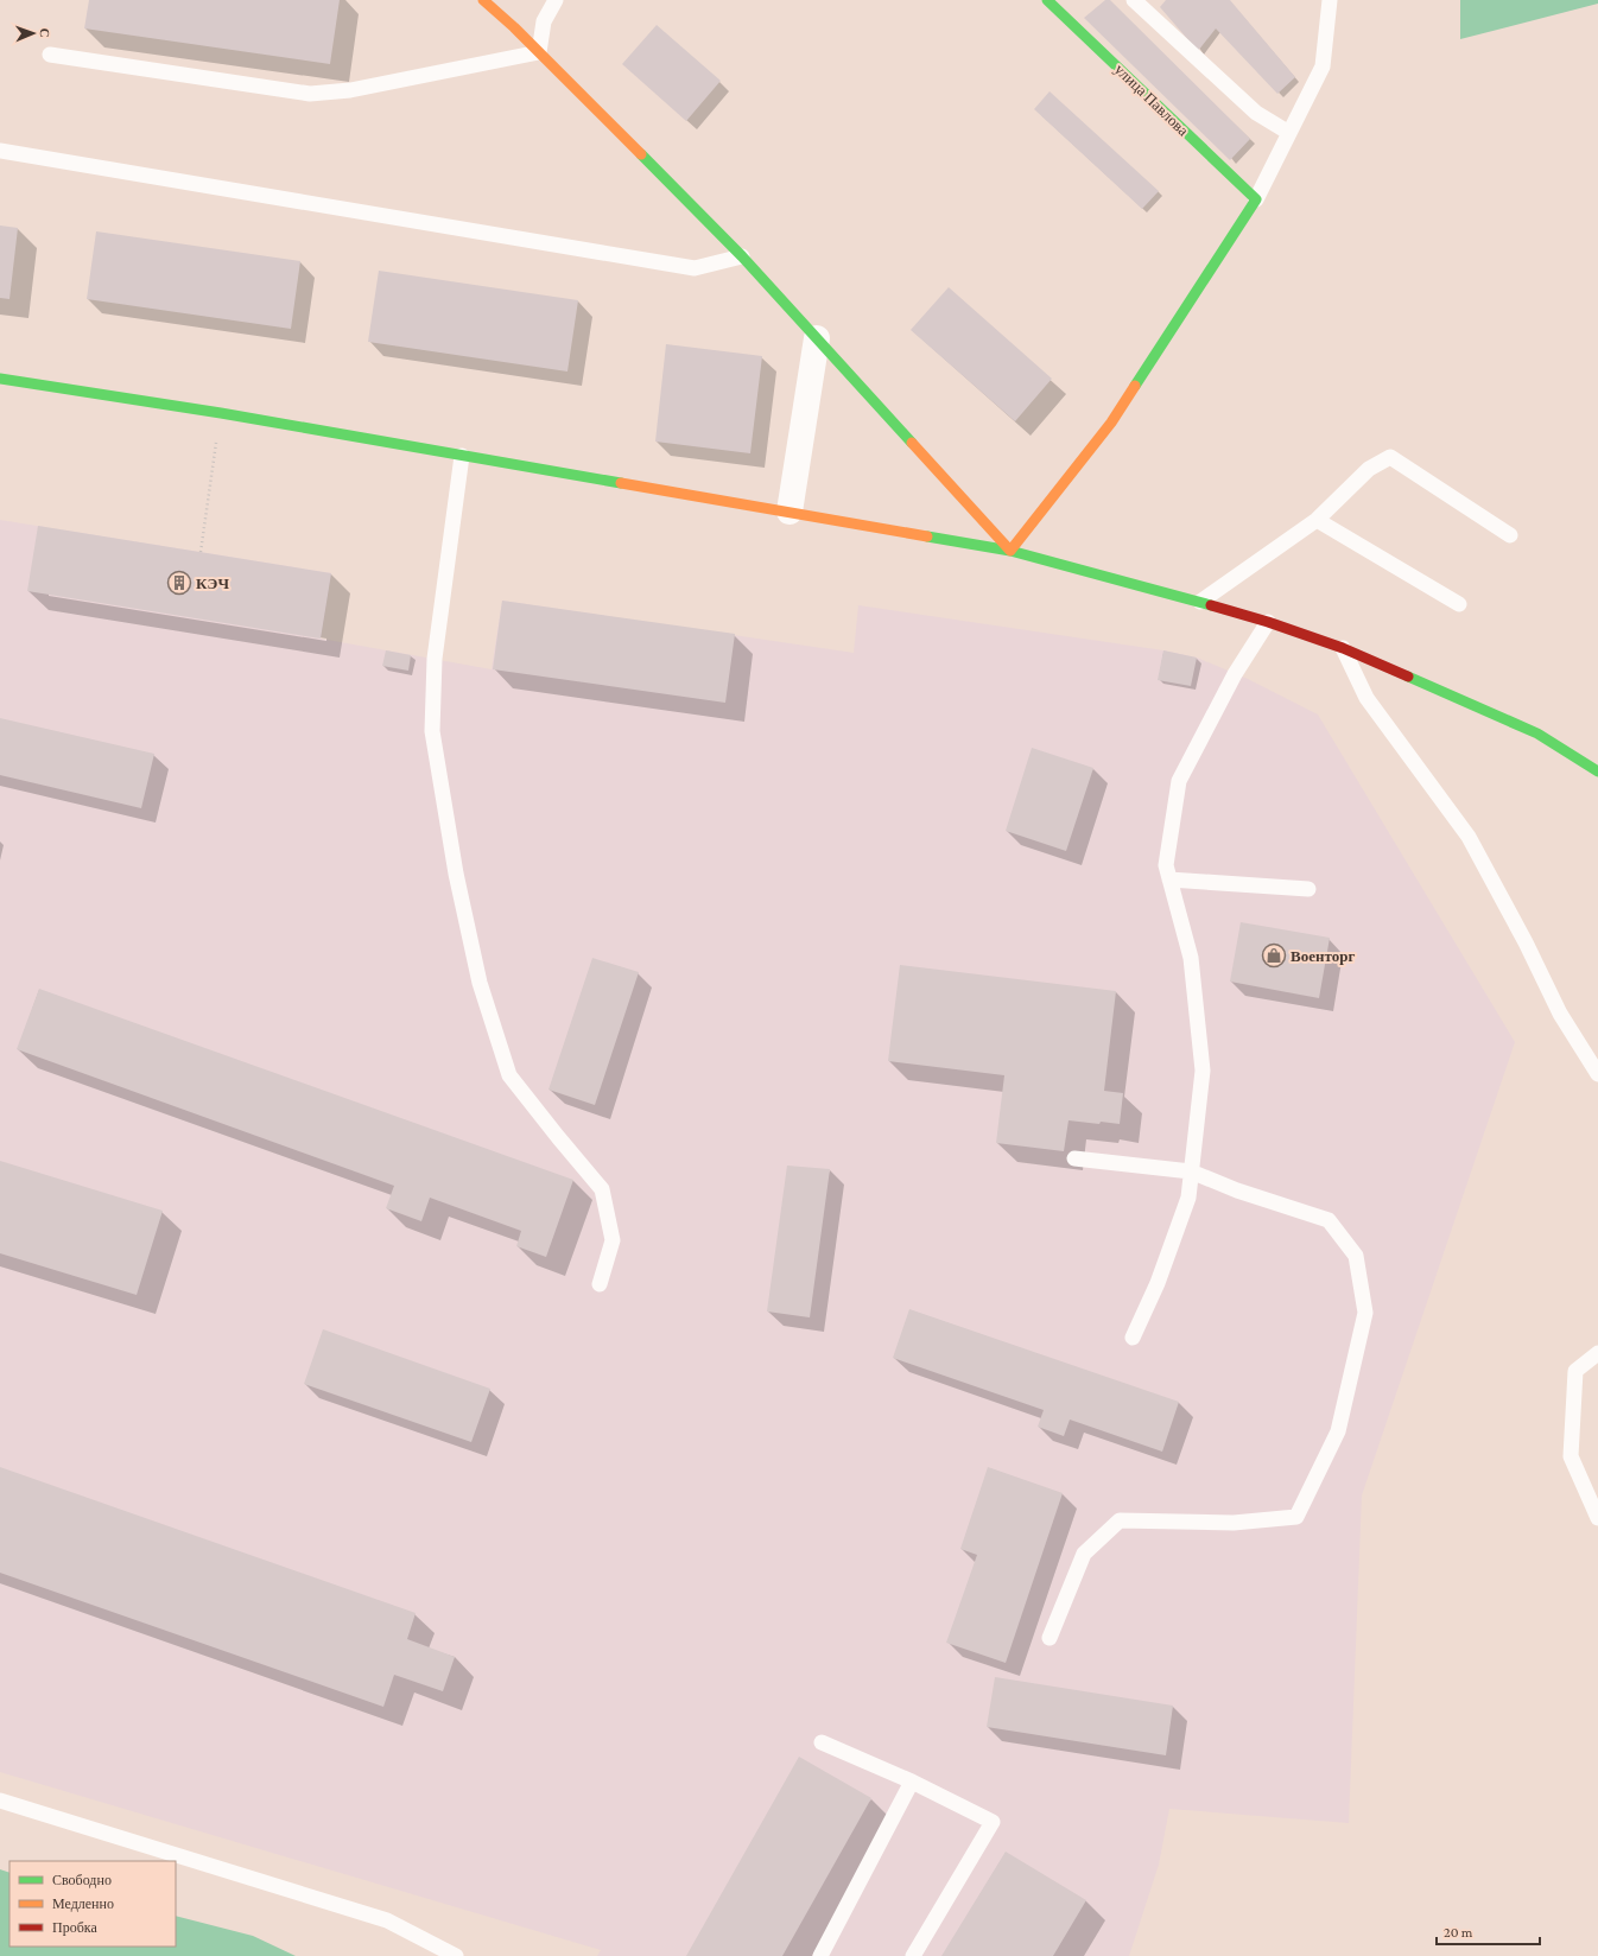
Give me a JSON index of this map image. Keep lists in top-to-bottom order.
{
  "streets": {
    "street": ["улица Павлова"]
  },
  "places": {
    "building": ["КЭЧ"],
    "shop": ["Военторг"]
  },
  "legend": ["Свободно", "Медленно", "Пробка"],
  "scale_bar": "20 m",
  "north": "right"
}
